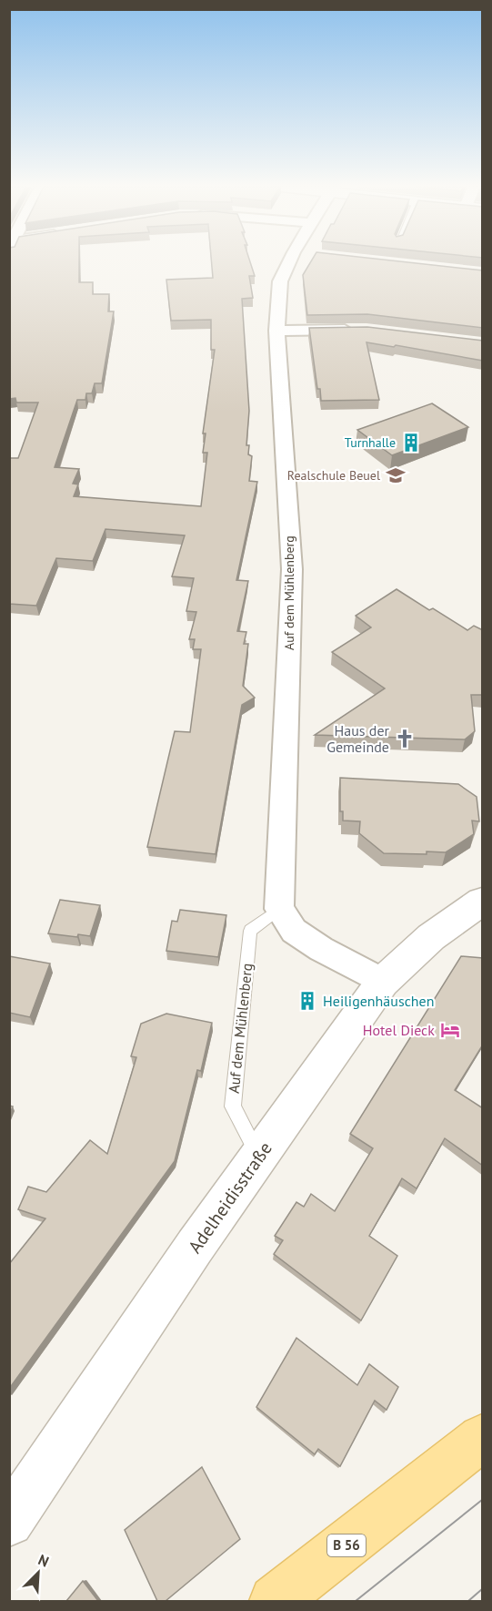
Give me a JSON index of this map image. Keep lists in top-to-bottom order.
{
  "streets": {
    "main road": ["B 56"],
    "street": ["Auf dem Mühlenberg", "Adelheidisstraße"]
  },
  "crossings": [
    ["Auf dem Mühlenberg", "Adelheidisstraße"]
  ],
  "places": {
    "building": ["Turnhalle", "Heiligenhäuschen"],
    "school or university": ["Realschule Beuel"],
    "church": ["Haus der Gemeinde"],
    "hotel": ["Hotel Dieck"]
  },
  "north": "top right"
}
